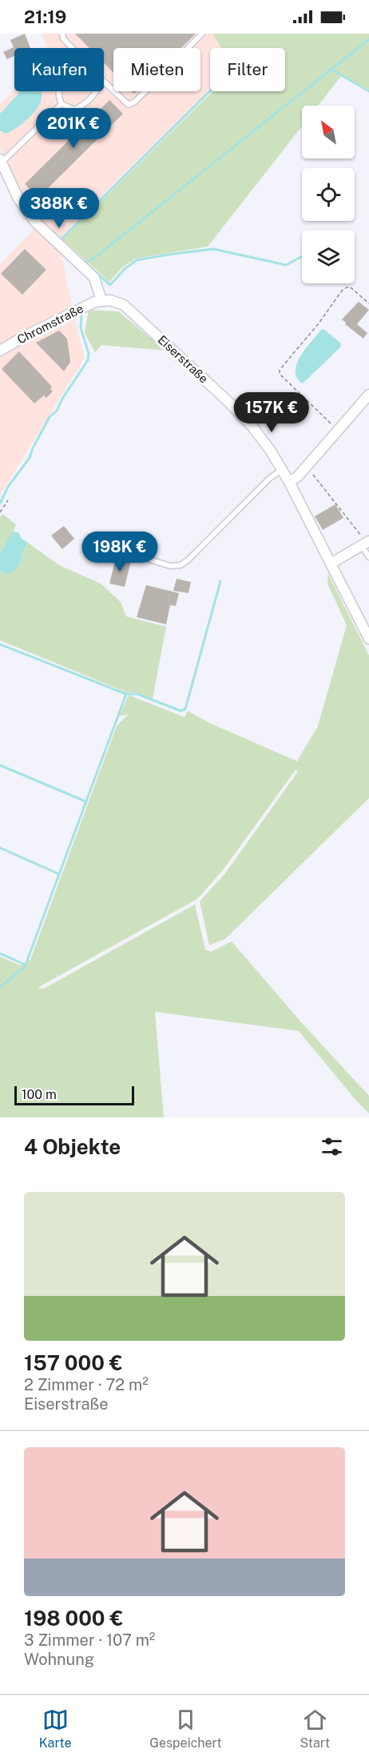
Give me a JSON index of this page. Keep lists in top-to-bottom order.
{
  "streets": {
    "street": ["Chromstraße", "Eiserstraße"]
  },
  "crossings": [
    ["Chromstraße", "Eiserstraße"]
  ],
  "scale_bar": "100 m",
  "north": "top left",
  "page": {
    "status": "21:19",
    "chip": ["Kaufen", "Mieten", "Filter"],
    "price": [
      "201K €",
      "388K €",
      "157K €",
      "198K €"
    ],
    "scale": "100 m",
    "heading": "4 Objekte",
    "list": [
      {
        "name": "157 000 €",
        "note": "2 Zimmer · 72 m² · Eiserstraße"
      },
      {
        "name": "198 000 €",
        "note": "3 Zimmer · 107 m² · Wohnung"
      }
    ],
    "tabs": ["Karte", "Gespeichert", "Start"]
  }
}
